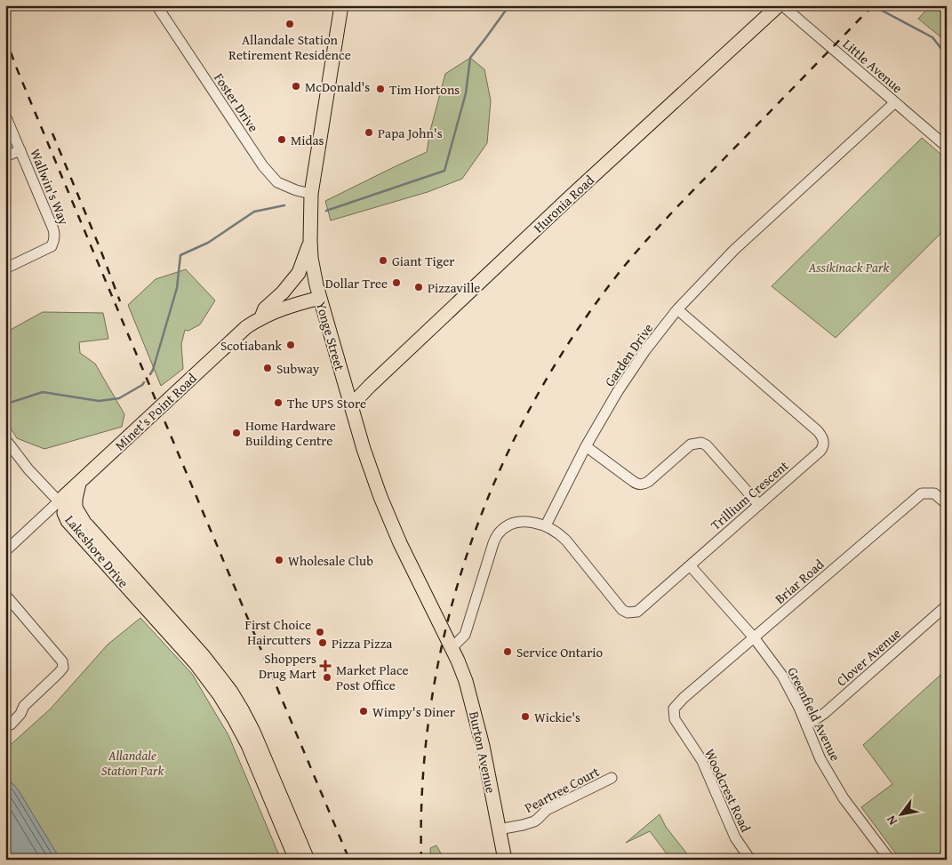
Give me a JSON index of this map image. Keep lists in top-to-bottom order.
{
  "streets": {
    "main road": [
      "Huronia Road",
      "Yonge Street",
      "Minet's Point Road",
      "Lakeshore Drive",
      "Burton Avenue"
    ],
    "street": [
      "Little Avenue",
      "Foster Drive",
      "Wallwin's Way",
      "Garden Drive",
      "Trillium Crescent",
      "Briar Road",
      "Clover Avenue",
      "Greenfield Avenue",
      "Peartree Court",
      "Woodcrest Road"
    ]
  },
  "crossings": [
    ["Little Avenue", "Garden Drive"],
    ["Foster Drive", "Yonge Street"],
    ["Huronia Road", "Yonge Street"],
    ["Yonge Street", "Minet's Point Road"],
    ["Yonge Street", "Burton Avenue"],
    ["Garden Drive", "Trillium Crescent"],
    ["Minet's Point Road", "Lakeshore Drive"],
    ["Trillium Crescent", "Greenfield Avenue"],
    ["Briar Road", "Greenfield Avenue"],
    ["Briar Road", "Woodcrest Road"],
    ["Clover Avenue", "Greenfield Avenue"],
    ["Burton Avenue", "Peartree Court"]
  ],
  "parks": ["Assikinack Park", "Allandale Station Park"],
  "places": {
    "other": [
      "Allandale Station Retirement Residence",
      "McDonald's",
      "Tim Hortons",
      "Papa John's",
      "Midas",
      "Giant Tiger",
      "Dollar Tree",
      "Pizzaville",
      "Scotiabank",
      "Subway",
      "The UPS Store",
      "Home Hardware Building Centre",
      "Wholesale Club",
      "First Choice Haircutters",
      "Pizza Pizza",
      "Service Ontario",
      "Market Place Post Office",
      "Wimpy's Diner",
      "Wickie's"
    ],
    "health": ["Shoppers Drug Mart"]
  },
  "north": "bottom left"
}
